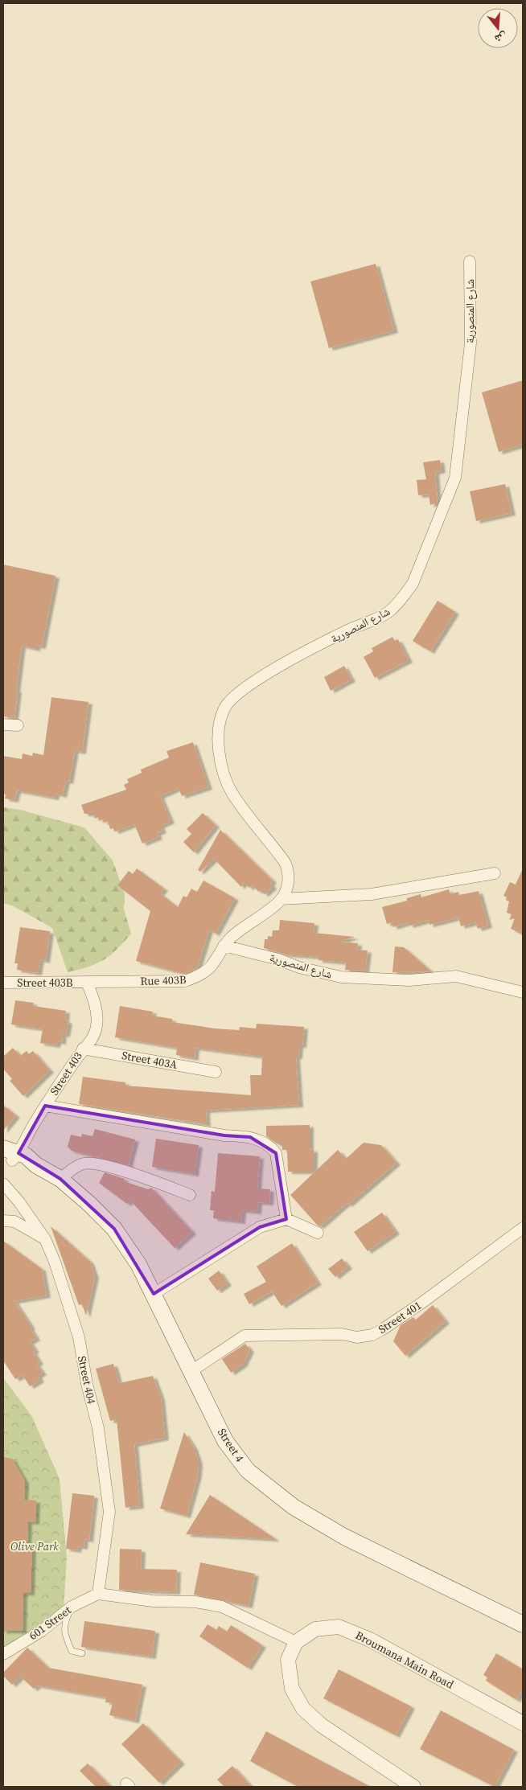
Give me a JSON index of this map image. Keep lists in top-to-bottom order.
{
  "streets": {
    "main road": ["Street 4"],
    "street": [
      "شارع المنصورية",
      "Rue 403B",
      "Street 403B",
      "Street 403A",
      "Street 403",
      "Street 401",
      "Street 404",
      "601 Street",
      "Broumana Main Road"
    ]
  },
  "crossings": [
    ["شارع المنصورية", "Rue 403B"],
    ["Rue 403B", "Street 403B"],
    ["Rue 403B", "Street 403"],
    ["Street 403B", "Street 403"],
    ["Street 403A", "Street 403"],
    ["Street 403", "Street 4"],
    ["Street 401", "Street 4"],
    ["Street 404", "601 Street"]
  ],
  "parks": ["Olive Park"],
  "north": "bottom"
}
